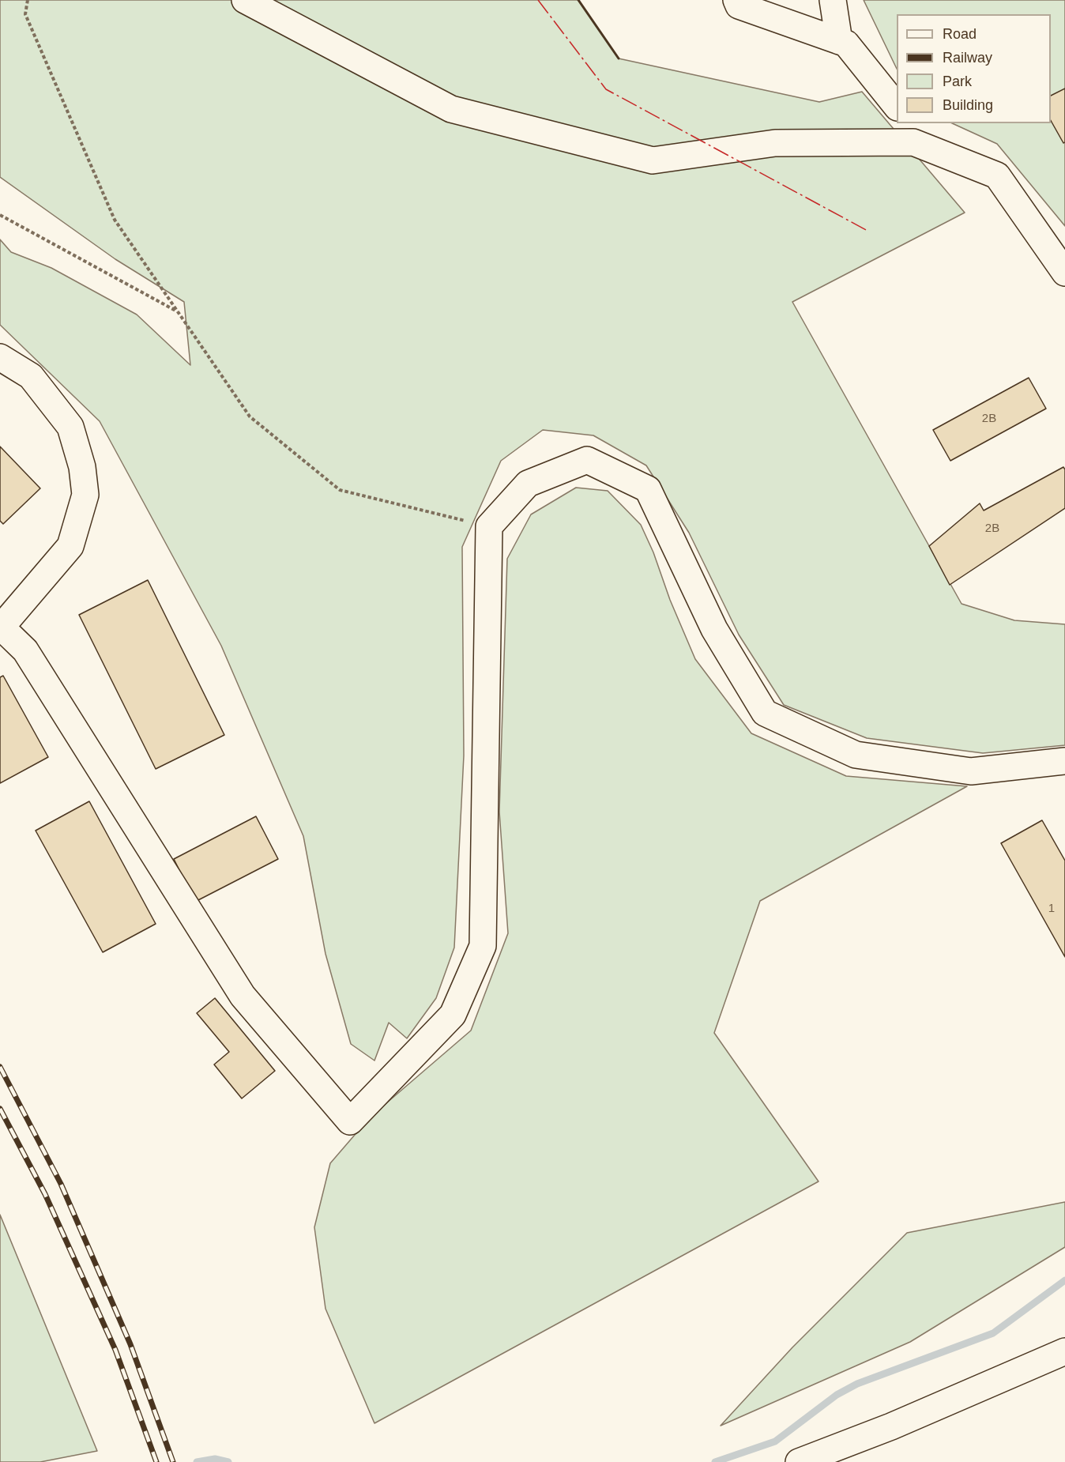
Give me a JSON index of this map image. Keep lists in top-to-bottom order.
{
  "house_numbers": ["2В", "2В", "1"],
  "legend": [
    "Road",
    "Railway",
    "Park",
    "Building"
  ]
}
